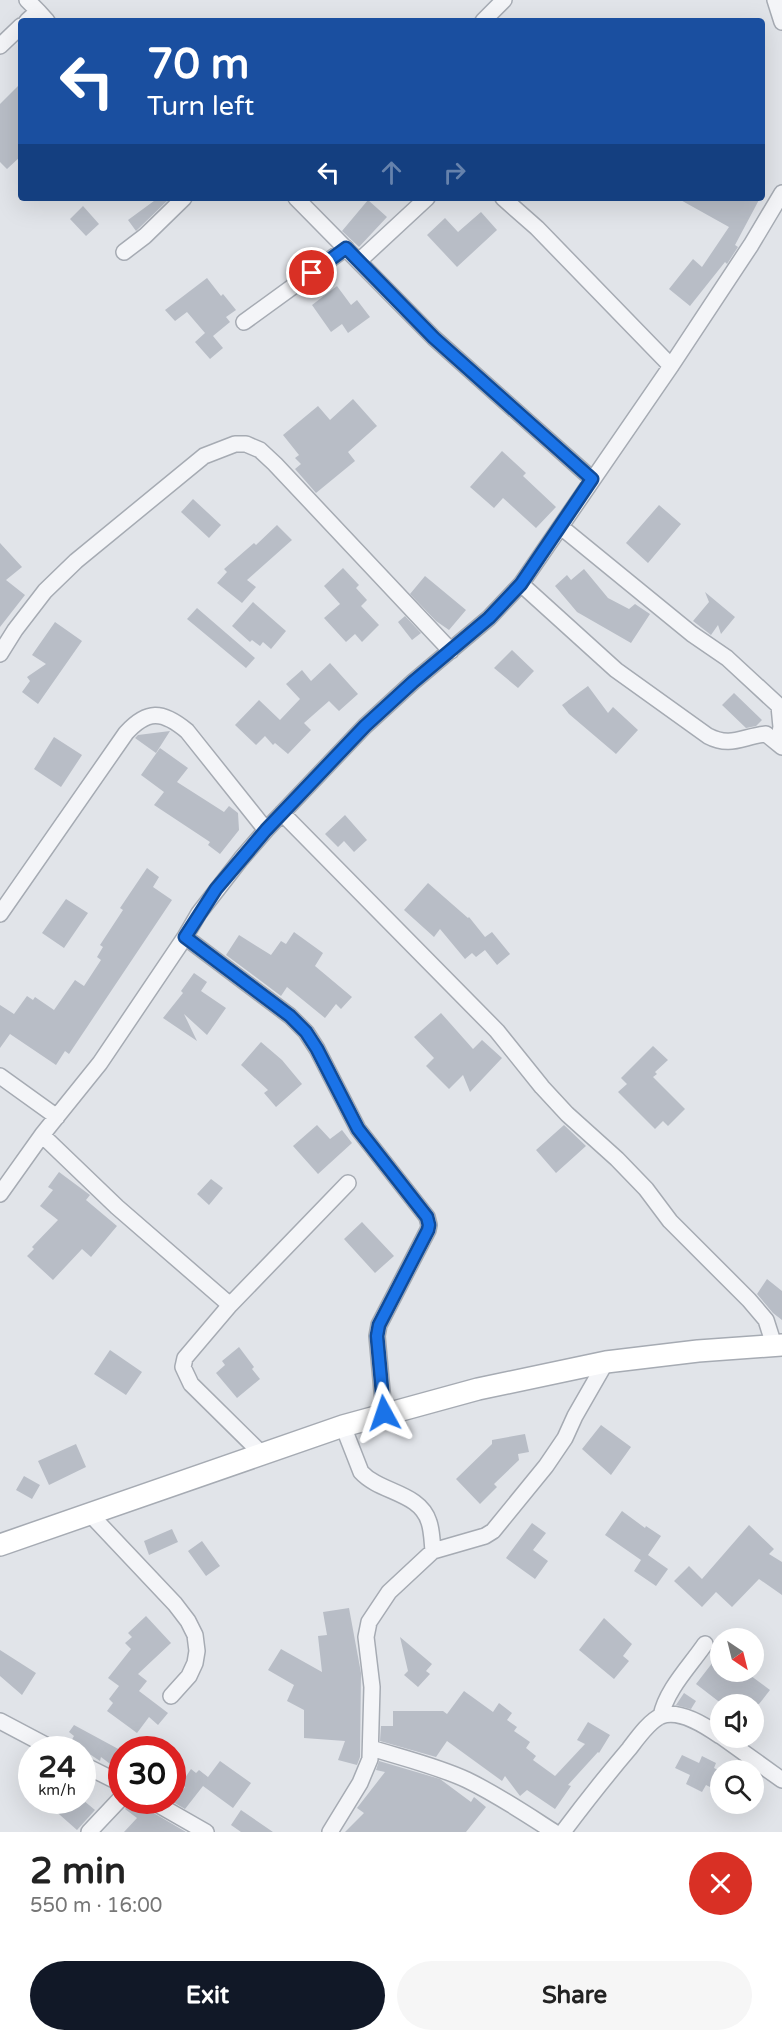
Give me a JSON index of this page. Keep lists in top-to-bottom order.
{
  "north": "bottom right",
  "page": {
    "turn": ["70 m", "Turn left"],
    "speed": "24 km/h",
    "limit": "30",
    "heading": ["2 min", "550 m · 16:00"],
    "buttons": ["Exit", "Share"]
  }
}
